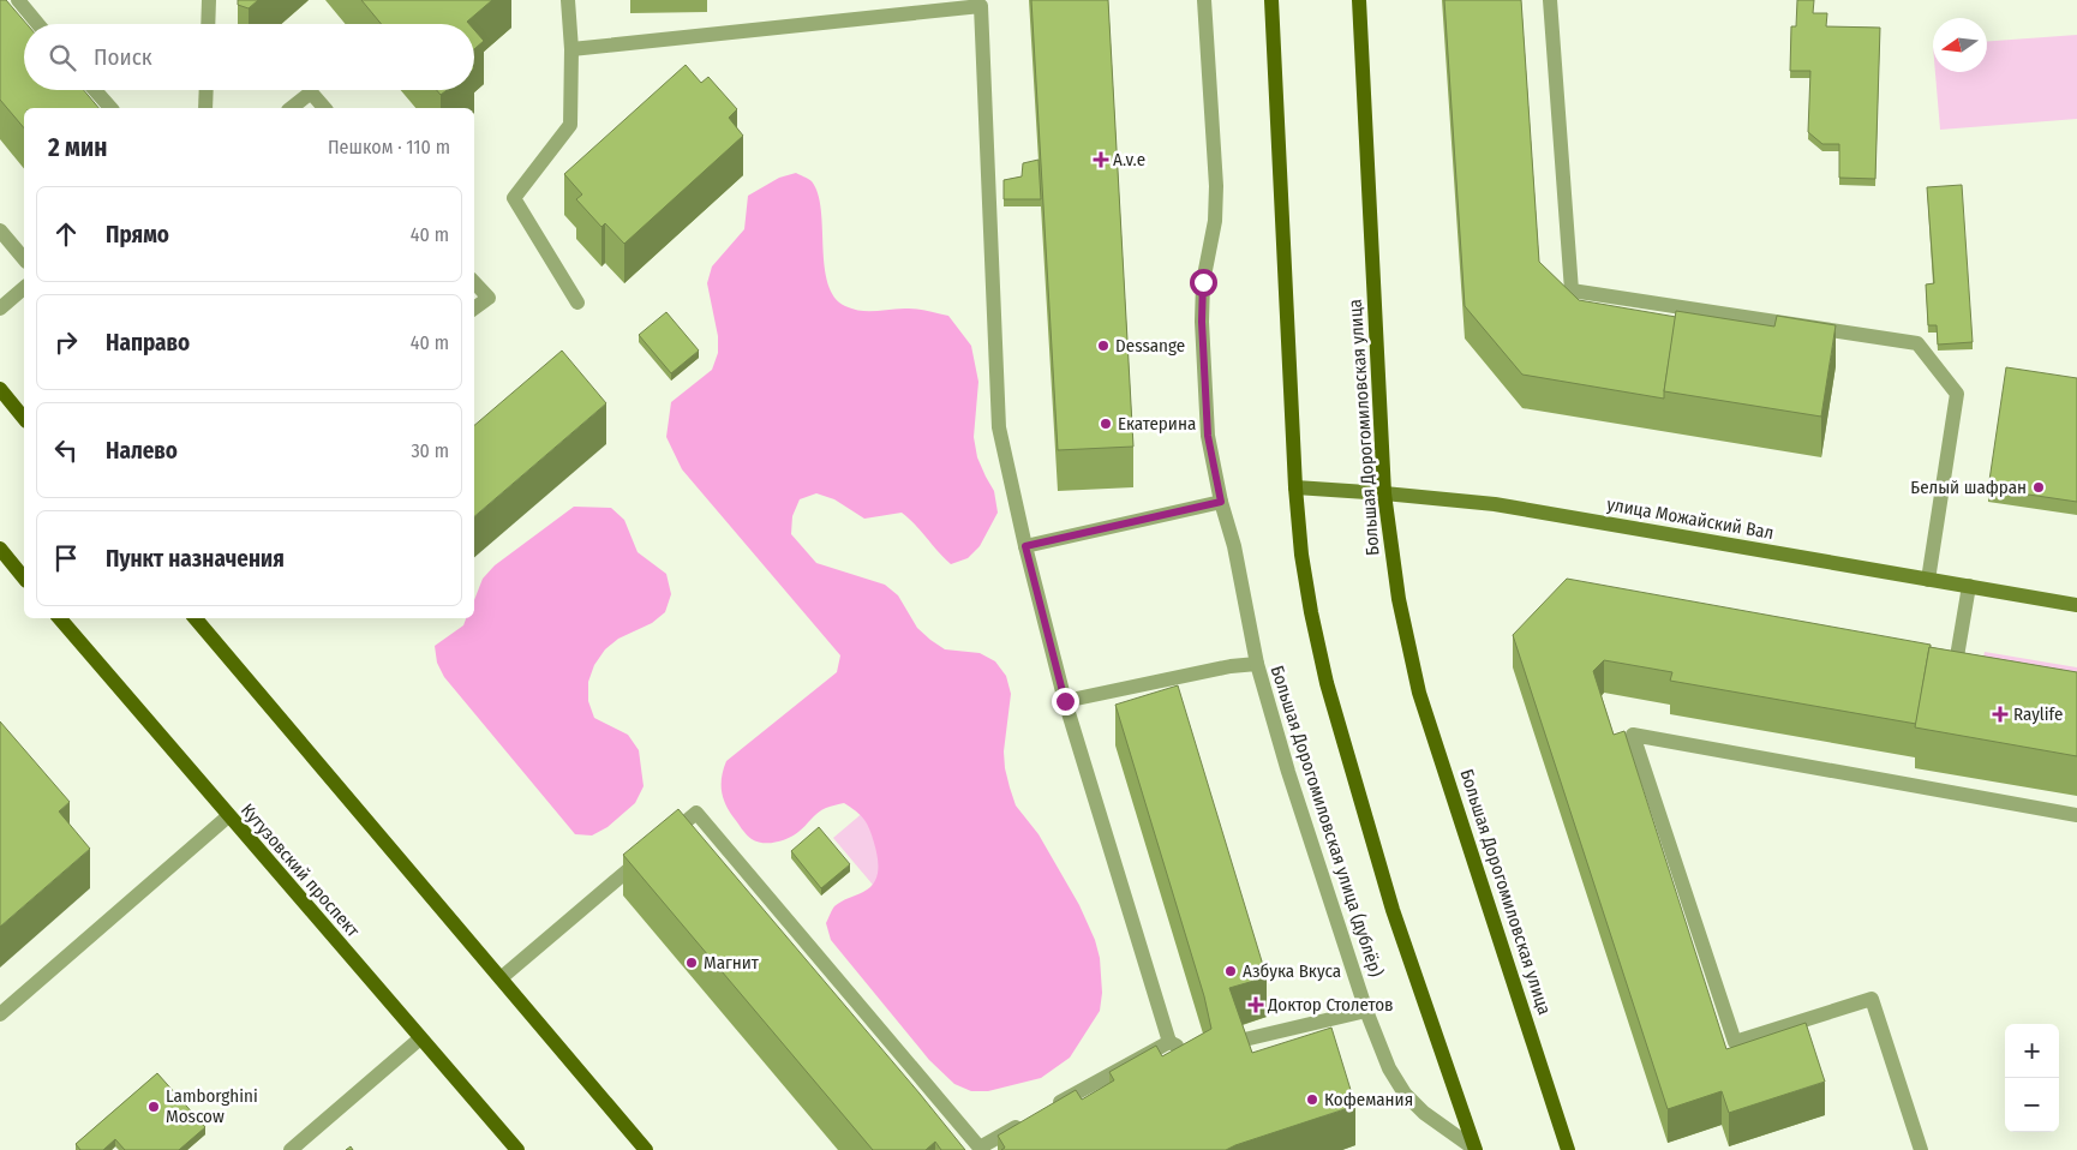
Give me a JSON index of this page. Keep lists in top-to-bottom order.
{
  "streets": {
    "main road": ["Большая Дорогомиловская улица", "Кутузовский проспект"],
    "street": ["улица Можайский Вал", "Большая Дорогомиловская улица (дублёр)"]
  },
  "crossings": [
    ["Большая Дорогомиловская улица", "улица Можайский Вал"]
  ],
  "places": {
    "health": ["A.v.e", "Raylife", "Доктор Столетов"],
    "other": [
      "Dessange",
      "Екатерина",
      "Белый шафран",
      "Магнит",
      "Азбука Вкуса",
      "Кофемания",
      "Lamborghini Moscow"
    ]
  },
  "north": "left",
  "page": {
    "search": "Поиск",
    "heading": ["2 мин", "Пешком · 110 m"],
    "list": [
      ["Прямо", "40 m"],
      ["Направо", "40 m"],
      ["Налево", "30 m"],
      "Пункт назначения"
    ],
    "map_buttons": ["+", "−"]
  }
}
